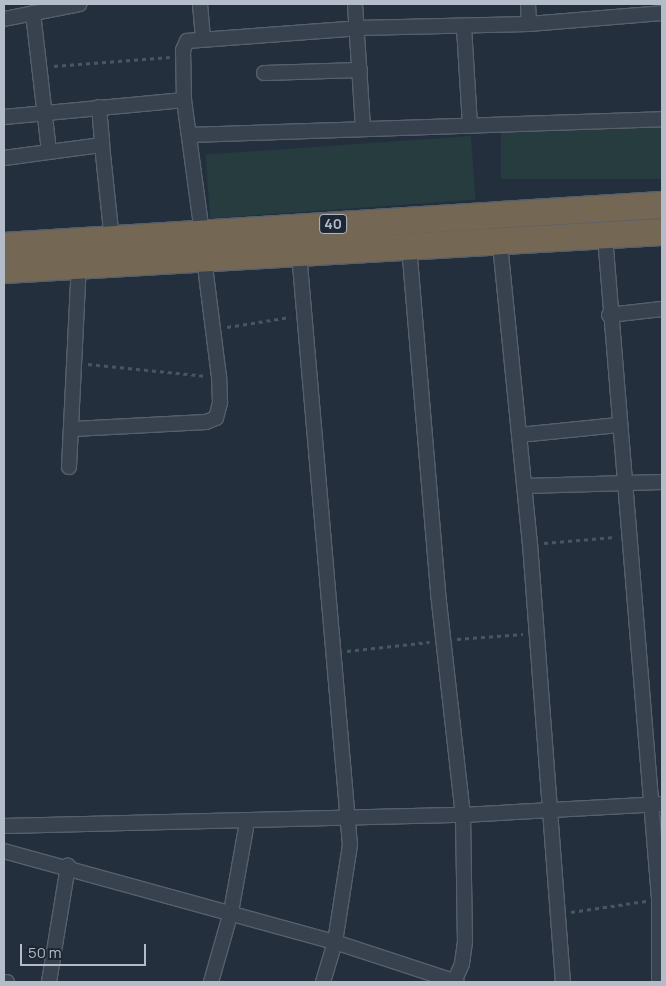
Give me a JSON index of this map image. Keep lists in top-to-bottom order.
{
  "streets": {
    "highway": ["40"]
  },
  "scale_bar": "50 m"
}
